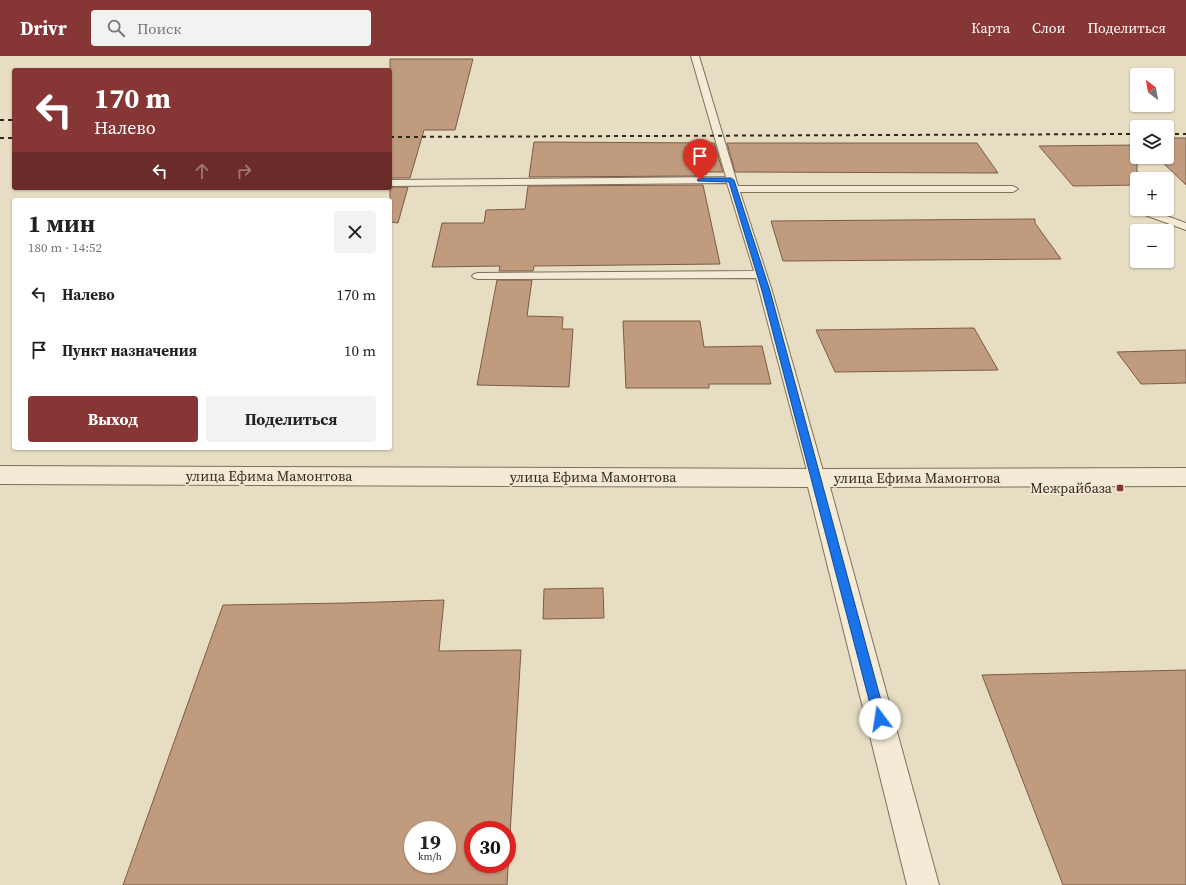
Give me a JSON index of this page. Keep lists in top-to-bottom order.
{
  "streets": {
    "street": ["улица Ефима Мамонтова"]
  },
  "places": {
    "transit": ["Межрайбаза"]
  },
  "north": "top left",
  "page": {
    "header": "Drivr",
    "search": "Поиск",
    "nav": ["Карта", "Слои", "Поделиться"],
    "map_buttons": ["+", "−"],
    "turn": ["170 m", "Налево"],
    "heading": ["1 мин", "180 m · 14:52"],
    "list": [
      {
        "name": "Налево",
        "value": "170 m"
      },
      {
        "name": "Пункт назначения",
        "value": "10 m"
      }
    ],
    "buttons": ["Выход", "Поделиться"],
    "speed": "19 km/h",
    "limit": "30"
  }
}
